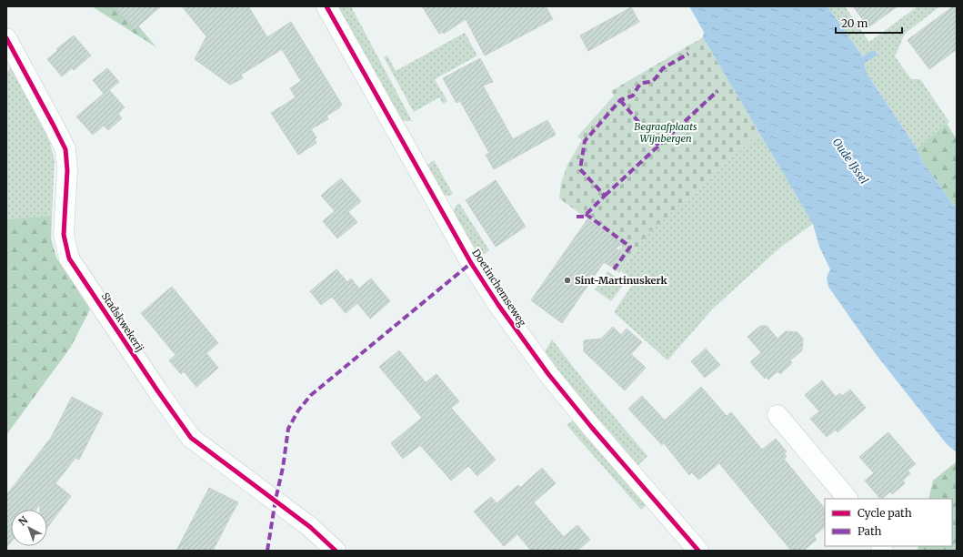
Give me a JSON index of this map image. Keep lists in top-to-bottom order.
{
  "streets": {
    "street": ["Doetinchemseweg", "Stadskwekerij"]
  },
  "water": ["Oude IJssel"],
  "parks": ["Begraafplaats Wijnbergen"],
  "places": ["Sint-Martinuskerk"],
  "legend": ["Cycle path", "Path"],
  "scale_bar": "20 m",
  "north": "top left"
}
